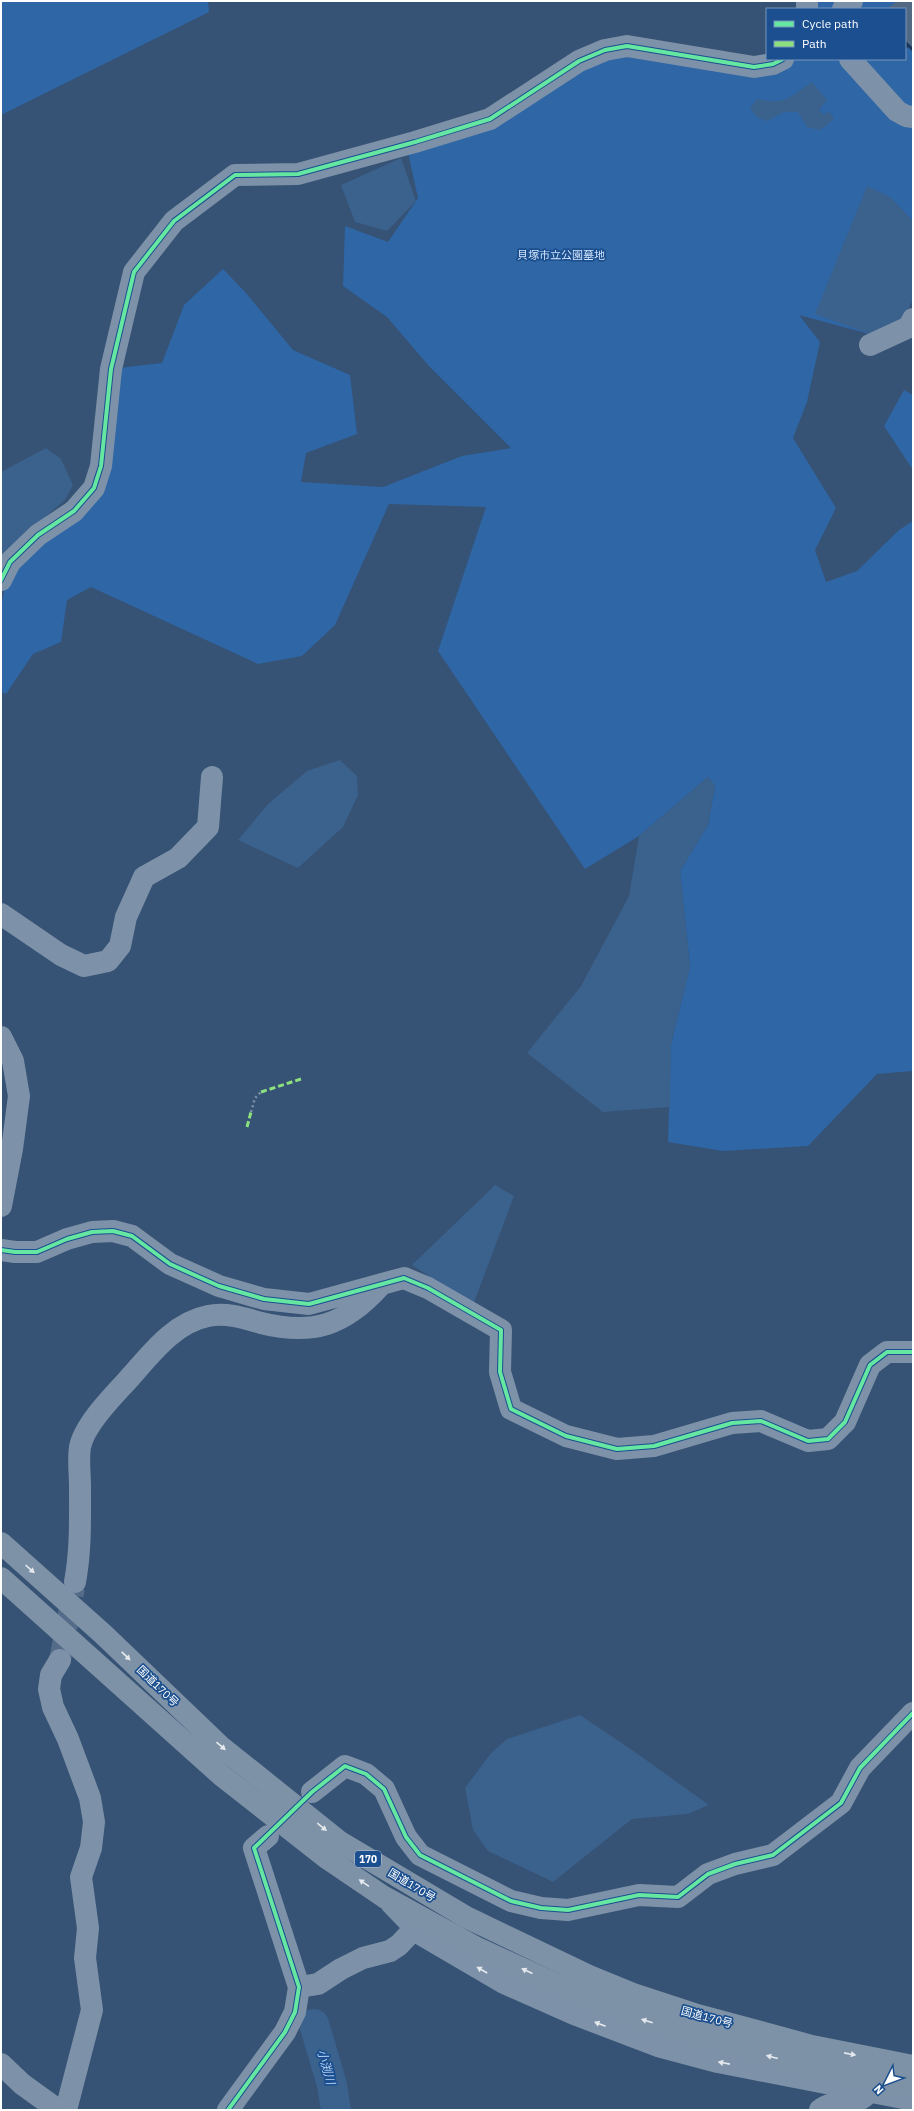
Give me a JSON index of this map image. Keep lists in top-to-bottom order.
{
  "streets": {
    "highway": ["国道170号", "170"]
  },
  "water": ["小渕川"],
  "parks": ["貝塚市立公園墓地"],
  "legend": ["Cycle path", "Path"],
  "north": "bottom left"
}
